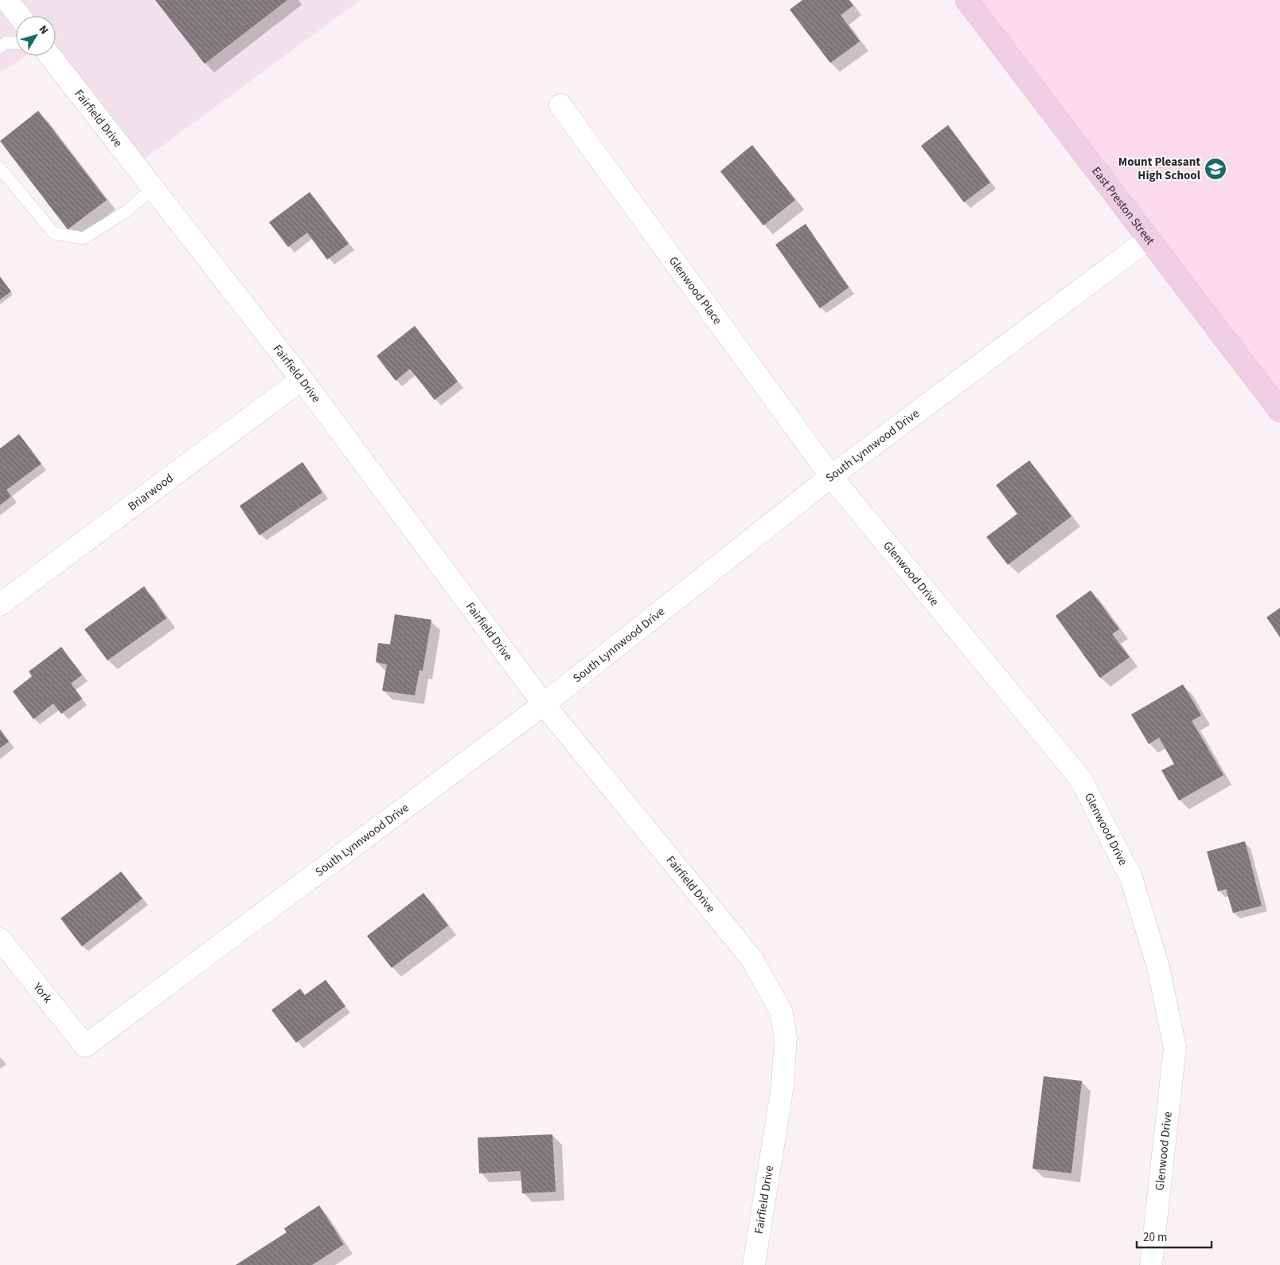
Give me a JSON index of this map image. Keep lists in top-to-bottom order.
{
  "streets": {
    "street": [
      "Fairfield Drive",
      "East Preston Street",
      "Glenwood Place",
      "South Lynnwood Drive",
      "Briarwood",
      "Glenwood Drive",
      "York"
    ]
  },
  "crossings": [
    ["Fairfield Drive", "South Lynnwood Drive"],
    ["Fairfield Drive", "Briarwood"],
    ["East Preston Street", "South Lynnwood Drive"],
    ["Glenwood Place", "South Lynnwood Drive"],
    ["Glenwood Place", "Glenwood Drive"],
    ["South Lynnwood Drive", "Glenwood Drive"],
    ["South Lynnwood Drive", "York"]
  ],
  "places": {
    "school or university": ["Mount Pleasant High School"]
  },
  "scale_bar": "20 m",
  "north": "top right"
}
